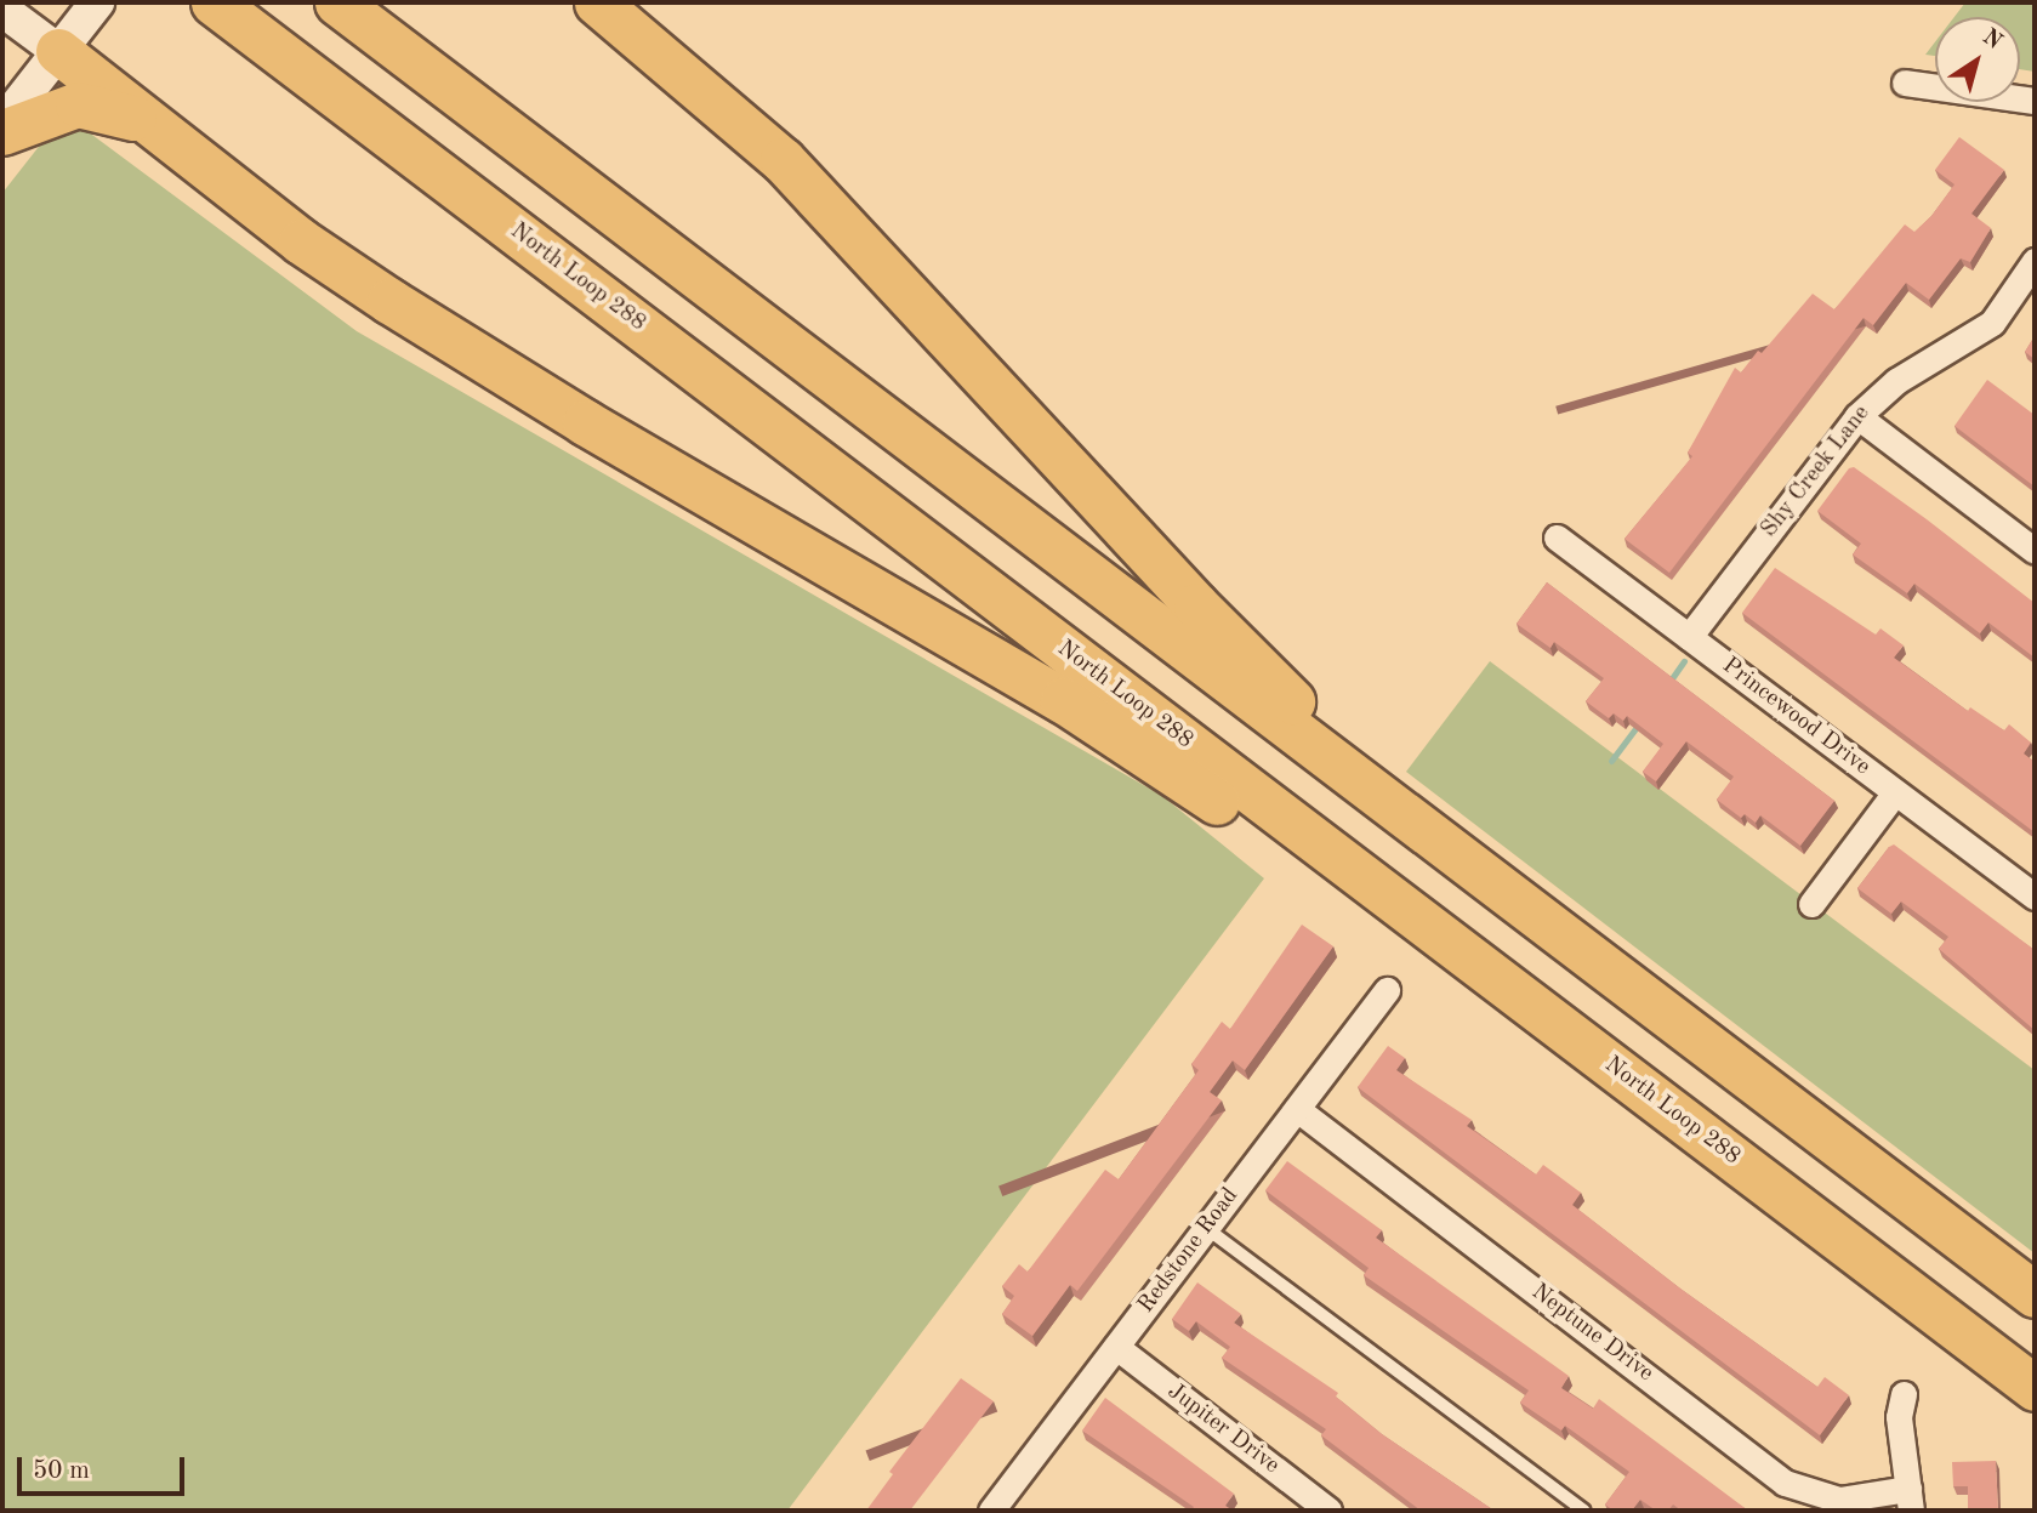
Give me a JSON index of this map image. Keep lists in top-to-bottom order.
{
  "streets": {
    "highway": ["North Loop 288"],
    "street": [
      "Shy Creek Lane",
      "Princewood Drive",
      "Redstone Road",
      "Neptune Drive",
      "Jupiter Drive"
    ]
  },
  "crossings": [
    ["Shy Creek Lane", "Princewood Drive"],
    ["Redstone Road", "Neptune Drive"],
    ["Redstone Road", "Jupiter Drive"]
  ],
  "scale_bar": "50 m",
  "north": "top right"
}
